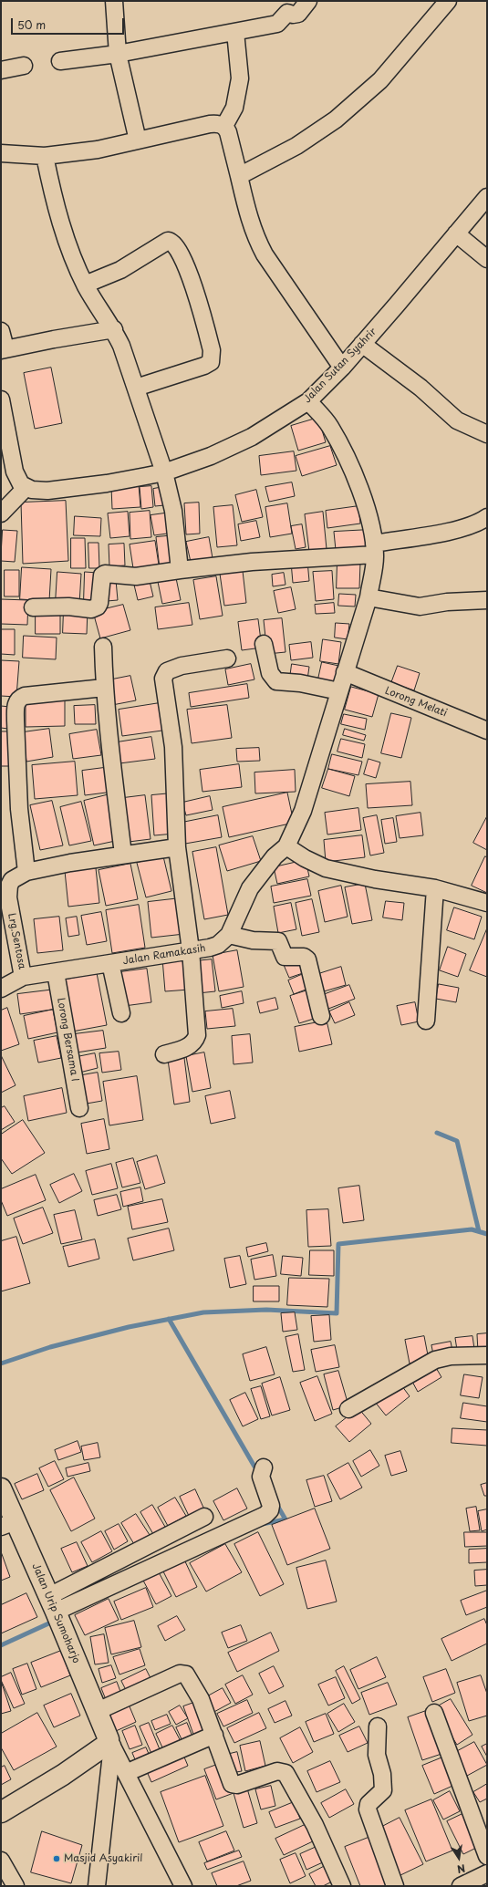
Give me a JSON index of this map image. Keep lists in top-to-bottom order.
{
  "streets": {
    "street": [
      "Jalan Sutan Syahrir",
      "Lorong Melati",
      "Lrg.Sentosa",
      "Jalan Ramakasih",
      "Lorong Bersama I",
      "Jalan Urip Sumoharjo"
    ]
  },
  "crossings": [
    ["Lrg.Sentosa", "Jalan Ramakasih"],
    ["Jalan Ramakasih", "Lorong Bersama I"]
  ],
  "places": ["Masjid Asyakiril"],
  "scale_bar": "50 m",
  "north": "bottom"
}
